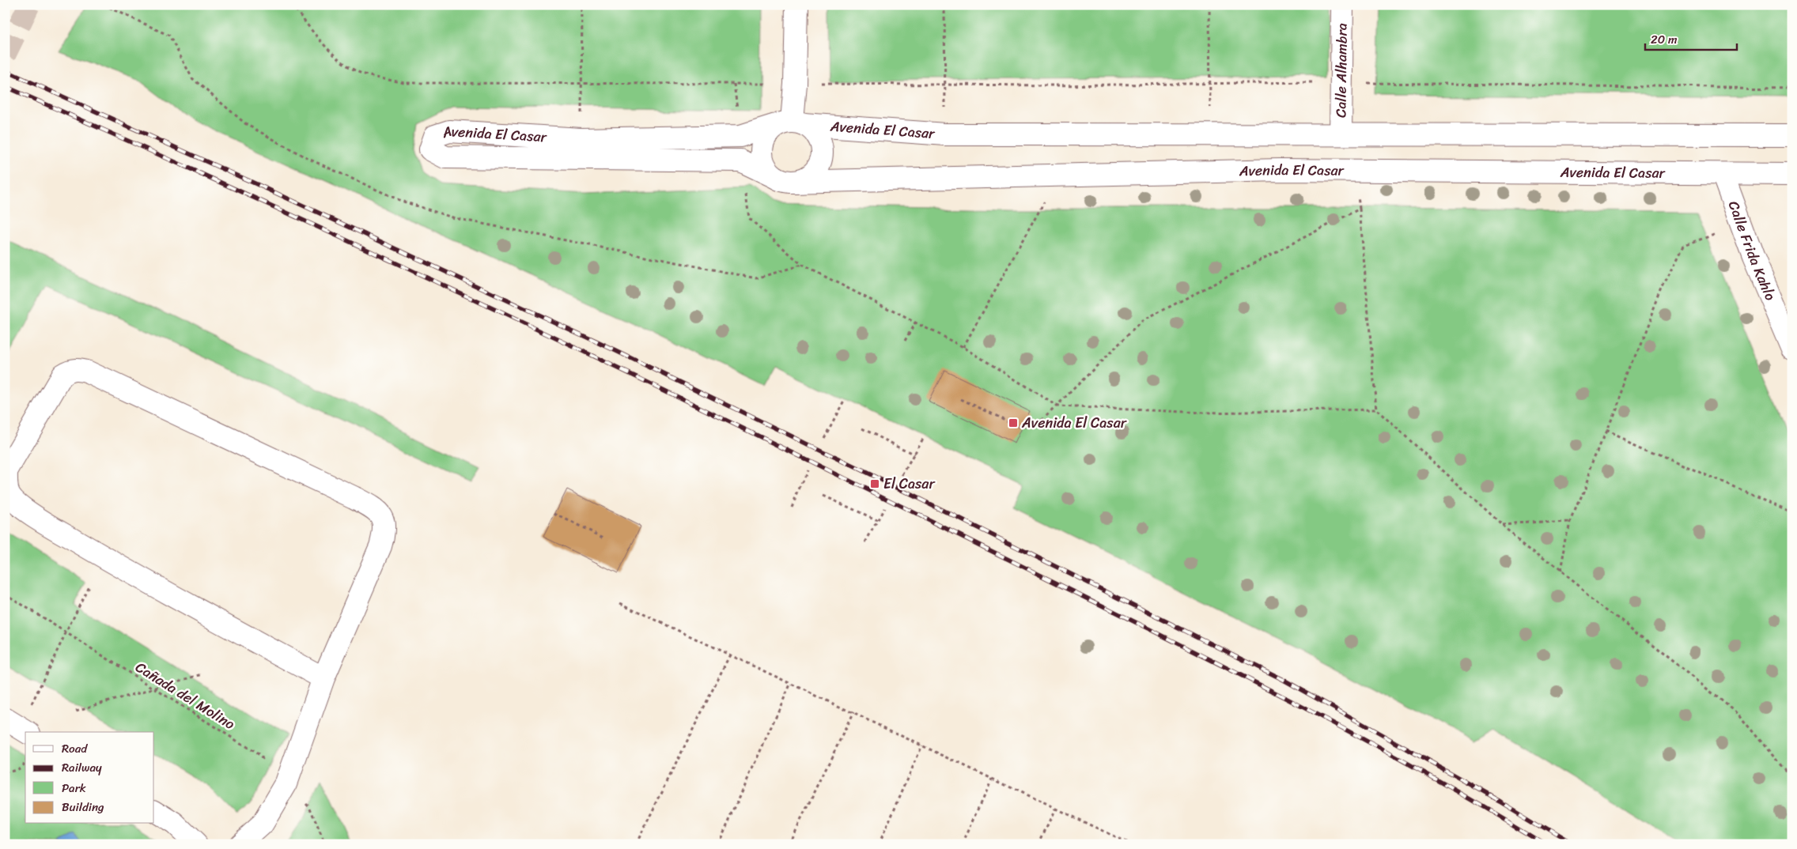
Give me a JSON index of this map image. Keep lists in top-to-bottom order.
{
  "streets": {
    "street": ["Calle Alhambra", "Avenida El Casar", "Calle Frida Kahlo"],
    "path": ["Cañada del Molino"]
  },
  "crossings": [
    ["Calle Alhambra", "Avenida El Casar"],
    ["Avenida El Casar", "Calle Frida Kahlo"]
  ],
  "places": {
    "transit": ["Avenida El Casar", "El Casar"]
  },
  "legend": [
    "Road",
    "Railway",
    "Park",
    "Building"
  ],
  "scale_bar": "20 m"
}
